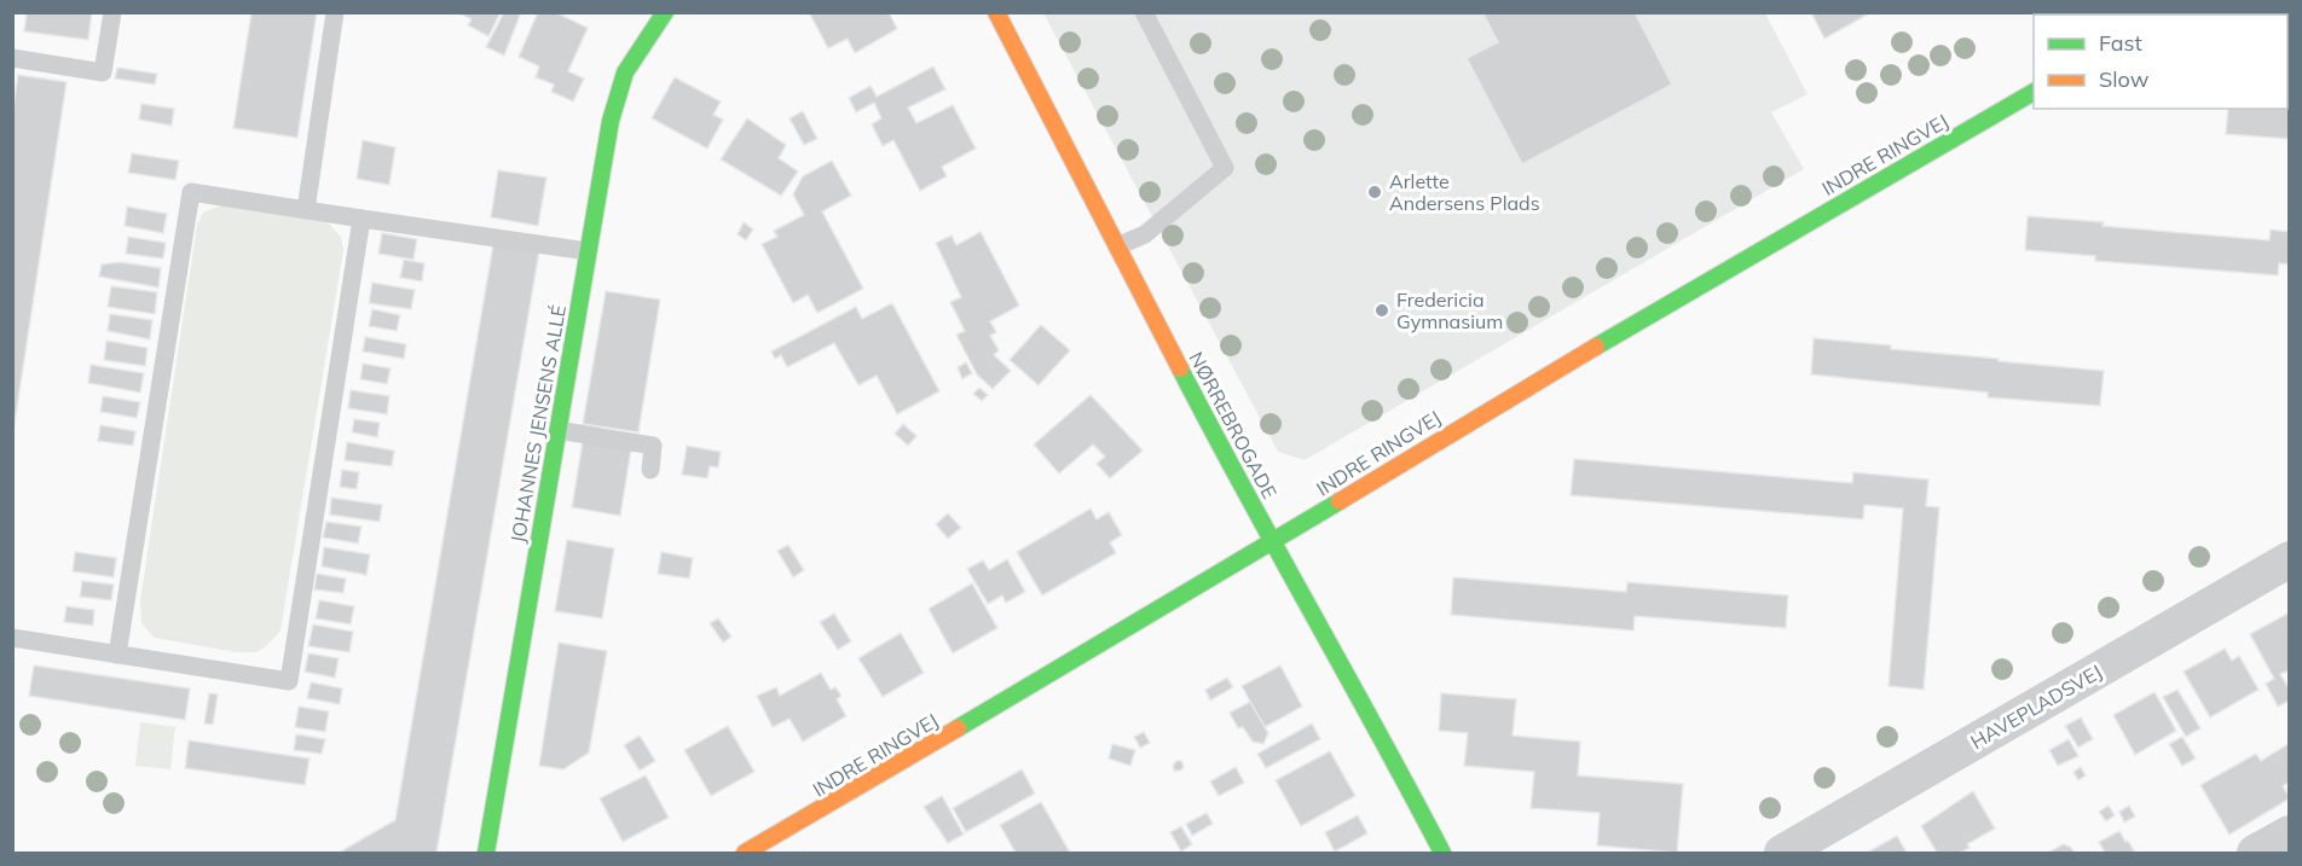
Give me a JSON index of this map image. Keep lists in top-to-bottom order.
{
  "streets": {
    "street": [
      "INDRE RINGVEJ",
      "JOHANNES JENSENS ALLÉ",
      "NØRREBROGADE",
      "HAVEPLADSVEJ"
    ]
  },
  "crossings": [
    ["INDRE RINGVEJ", "NØRREBROGADE"]
  ],
  "places": ["Arlette Andersens Plads", "Fredericia Gymnasium"],
  "legend": ["Fast", "Slow"]
}
